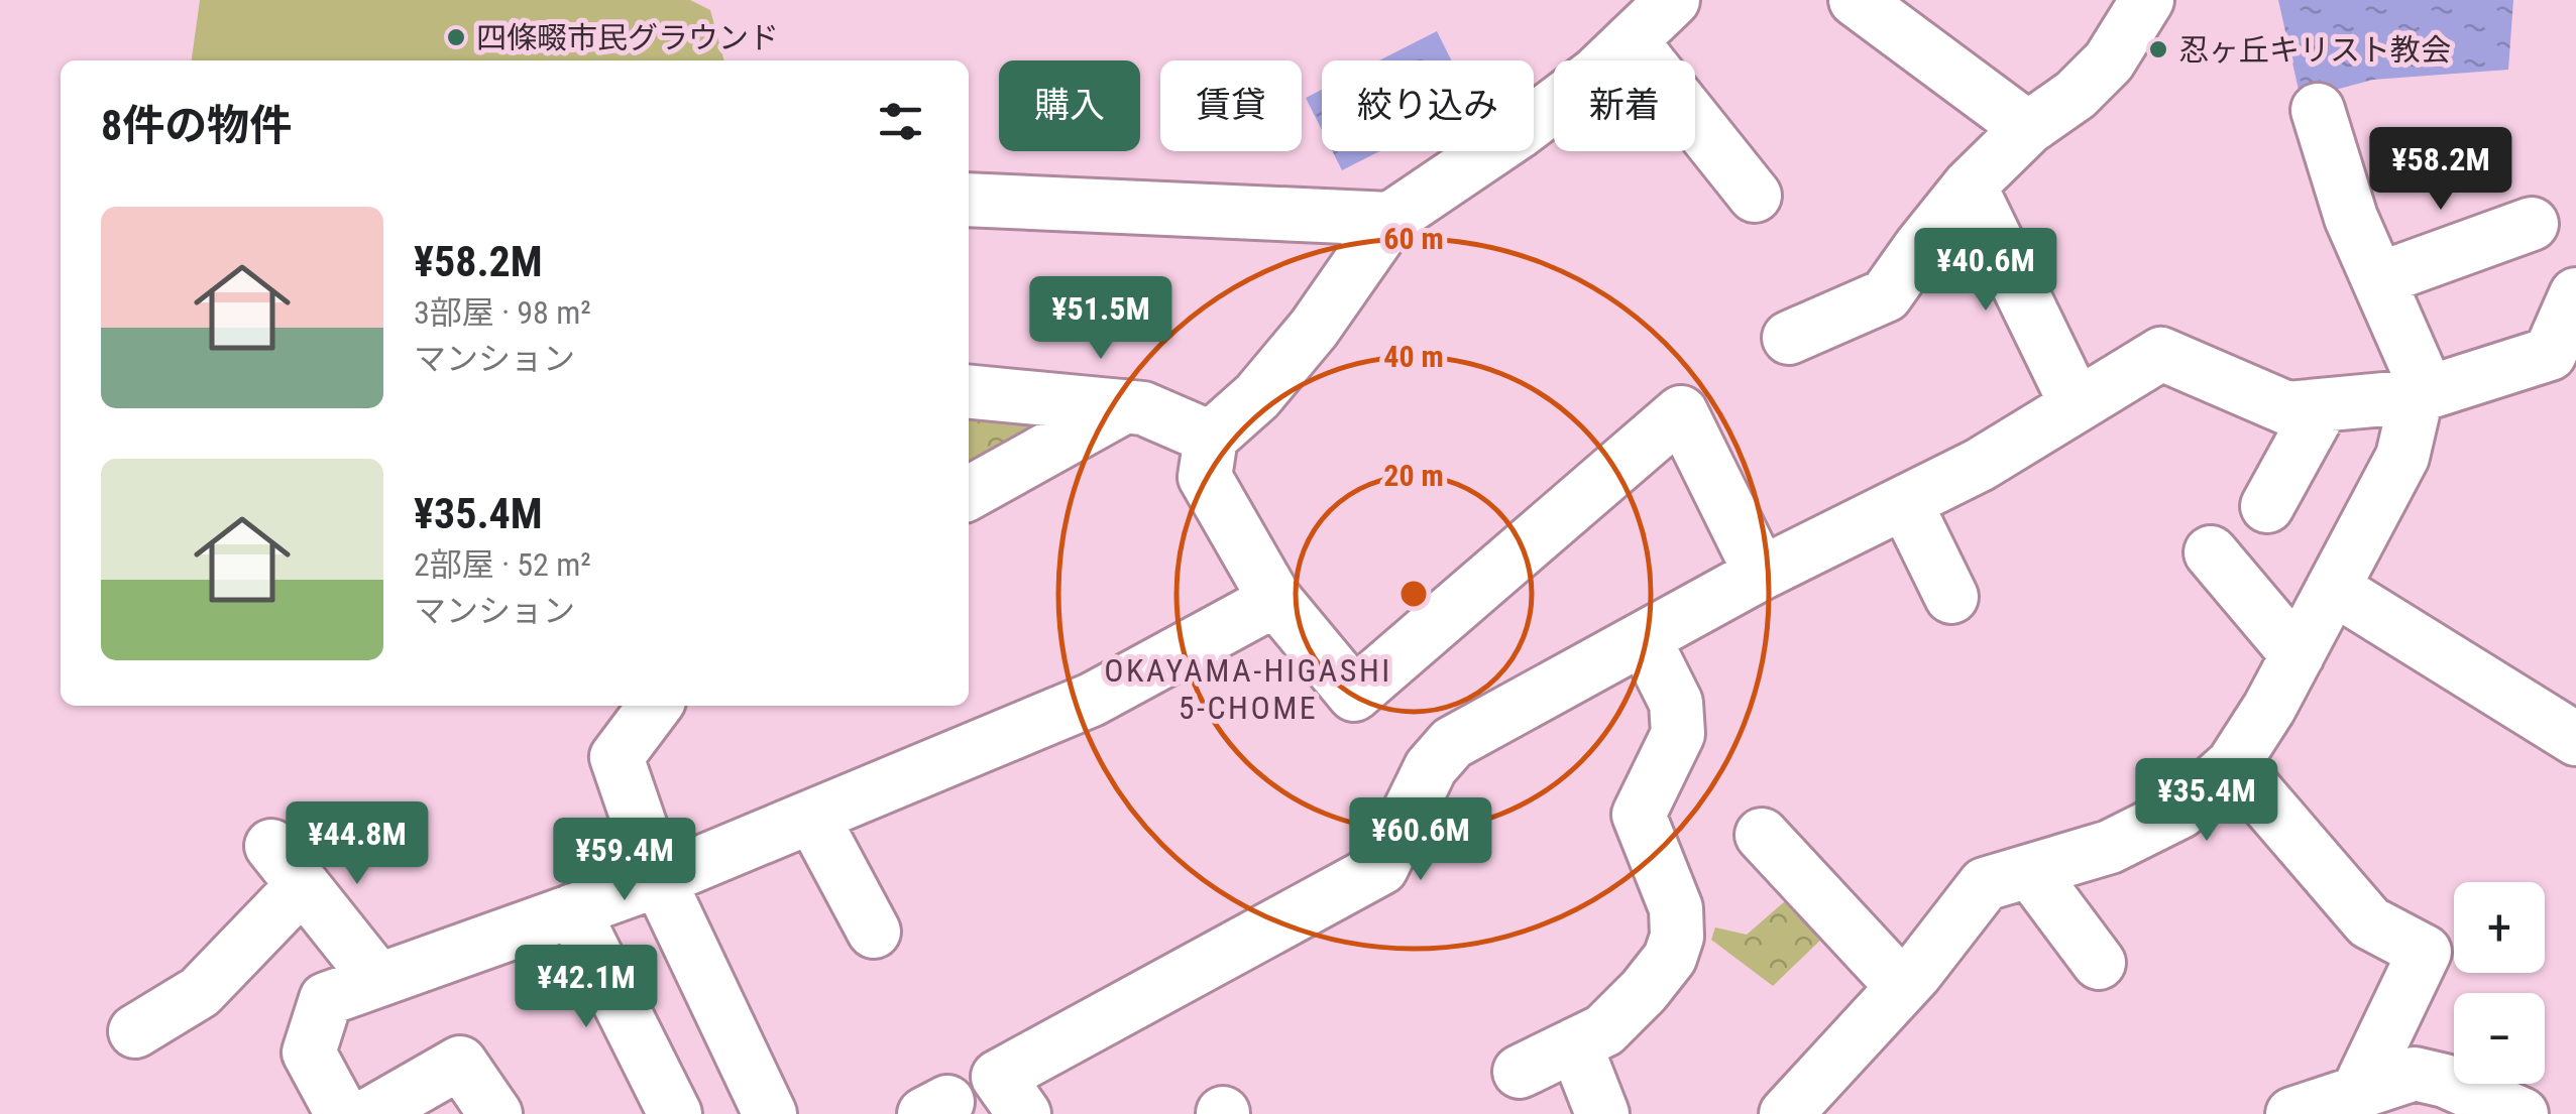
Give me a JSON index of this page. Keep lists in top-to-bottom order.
{
  "districts": ["OKAYAMA-HIGASHI 5-CHOME"],
  "places": ["四條畷市民グラウンド", "忍ヶ丘キリスト教会"],
  "page": {
    "chip": [
      "購入",
      "賃貸",
      "絞り込み",
      "新着"
    ],
    "heading": "8件の物件",
    "price": [
      "¥58.2M",
      "¥40.6M",
      "¥51.5M",
      "¥35.4M",
      "¥60.6M",
      "¥44.8M",
      "¥59.4M",
      "¥42.1M"
    ],
    "list": [
      {
        "name": "¥58.2M",
        "note": "3部屋 · 98 m² · マンション"
      },
      {
        "name": "¥35.4M",
        "note": "2部屋 · 52 m² · マンション"
      }
    ],
    "map_buttons": ["+", "−"]
  },
  "rings": ["60 m", "40 m", "20 m"]
}
